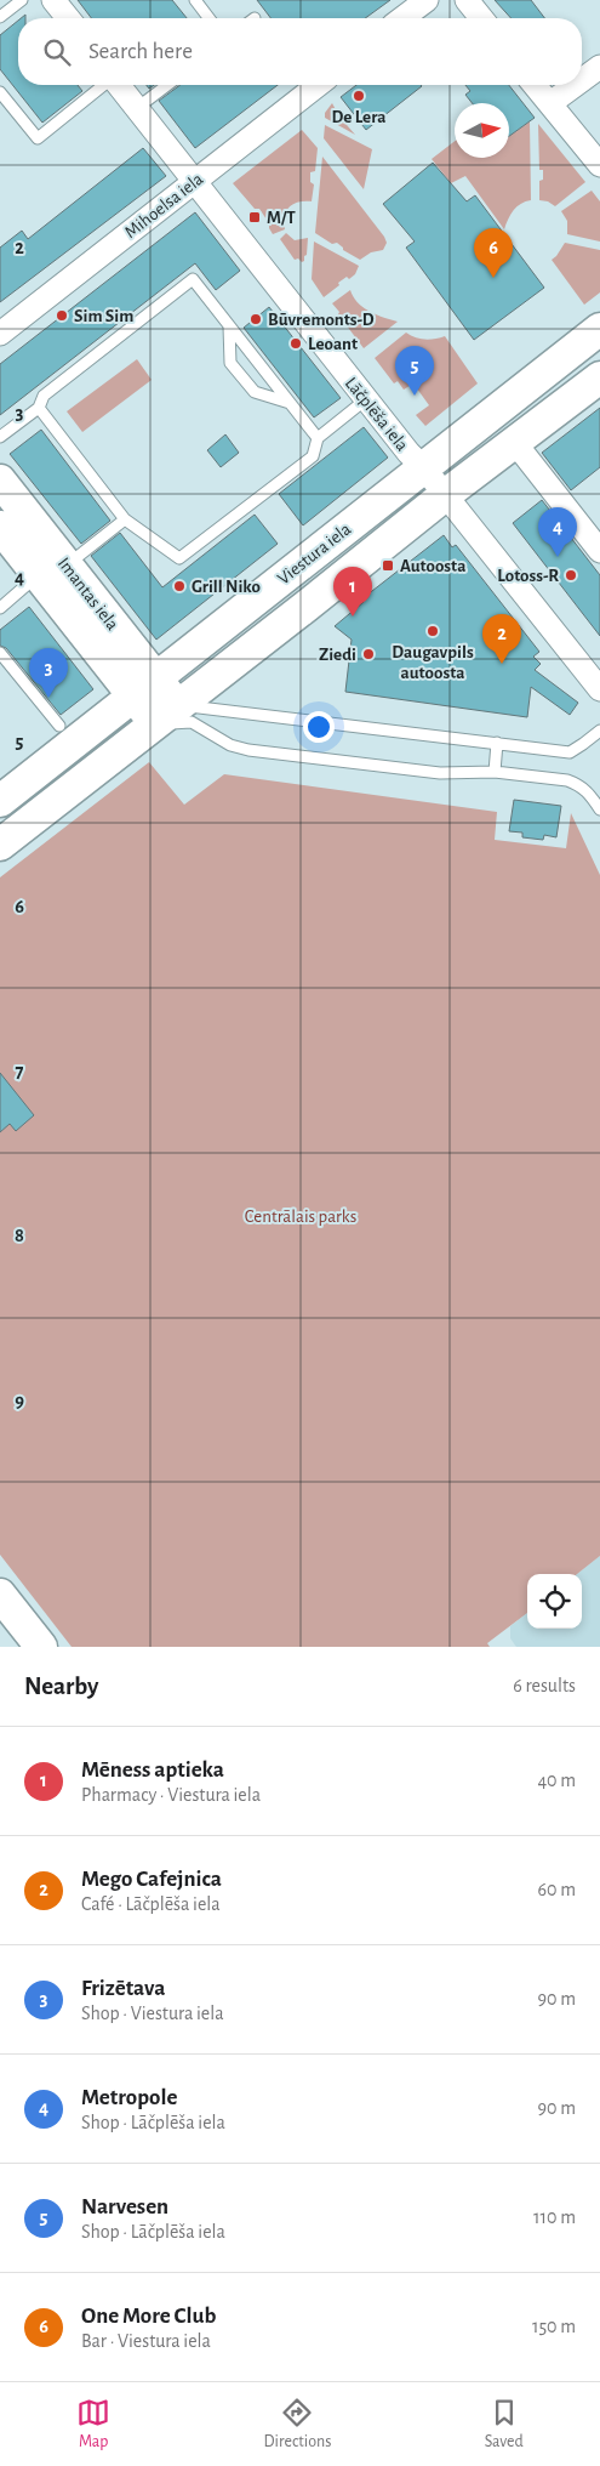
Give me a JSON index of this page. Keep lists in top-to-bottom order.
{
  "streets": {
    "street": [
      "Mihoelsa iela",
      "Lāčplēša iela",
      "Viestura iela",
      "Imantas iela"
    ]
  },
  "crossings": [
    ["Mihoelsa iela", "Lāčplēša iela"],
    ["Lāčplēša iela", "Viestura iela"],
    ["Viestura iela", "Imantas iela"]
  ],
  "parks": ["Centrālais parks"],
  "places": {
    "other": [
      "De Lera",
      "Sim Sim",
      "Būvremonts-D",
      "Leoant",
      "Lotoss-R",
      "Grill Niko",
      "Daugavpils autoosta",
      "Ziedi"
    ],
    "transit": ["M/T", "Autoosta"]
  },
  "north": "right",
  "page": {
    "search": "Search here",
    "pins": [
      "6",
      "5",
      "4",
      "1",
      "2",
      "3"
    ],
    "heading": ["Nearby", "6 results"],
    "list": [
      {
        "mark": "1",
        "name": "Mēness aptieka",
        "note": "Pharmacy · Viestura iela",
        "value": "40 m"
      },
      {
        "mark": "2",
        "name": "Mego Cafejnica",
        "note": "Café · Lāčplēša iela",
        "value": "60 m"
      },
      {
        "mark": "3",
        "name": "Frizētava",
        "note": "Shop · Viestura iela",
        "value": "90 m"
      },
      {
        "mark": "4",
        "name": "Metropole",
        "note": "Shop · Lāčplēša iela",
        "value": "90 m"
      },
      {
        "mark": "5",
        "name": "Narvesen",
        "note": "Shop · Lāčplēša iela",
        "value": "110 m"
      },
      {
        "mark": "6",
        "name": "One More Club",
        "note": "Bar · Viestura iela",
        "value": "150 m"
      }
    ],
    "nav": ["Map", "Directions", "Saved"]
  },
  "grid": {
    "rows": [
      "2",
      "3",
      "4",
      "5",
      "6",
      "7",
      "8",
      "9"
    ]
  }
}
